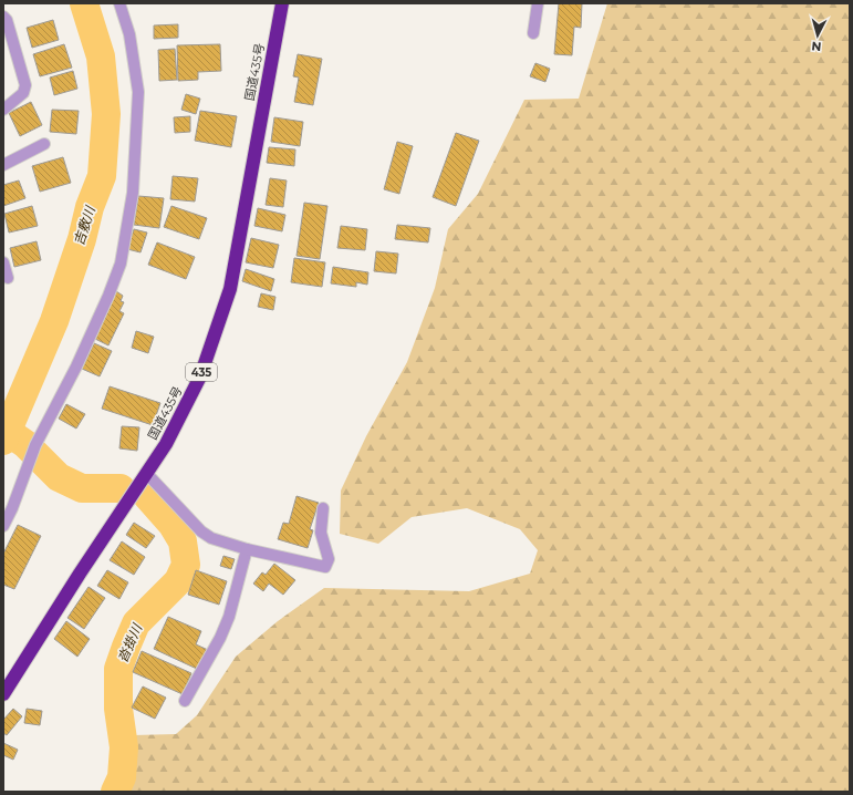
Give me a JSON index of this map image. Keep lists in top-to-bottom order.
{
  "streets": {
    "highway": ["国道435号", "435"]
  },
  "water": ["吉敷川", "沓掛川"],
  "north": "bottom"
}
